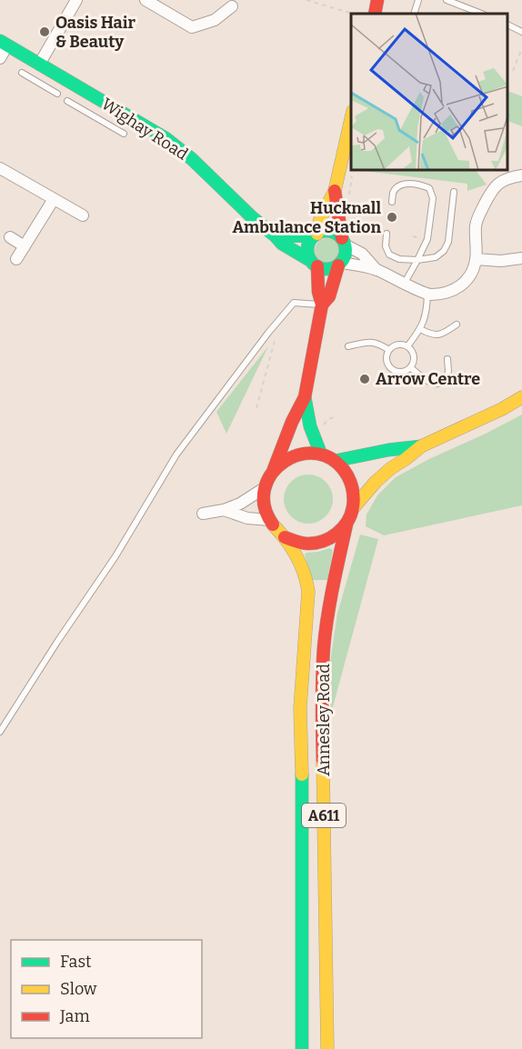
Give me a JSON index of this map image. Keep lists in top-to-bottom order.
{
  "streets": {
    "main road": ["Wighay Road", "Annesley Road", "A611"]
  },
  "places": ["Oasis Hair & Beauty", "Hucknall Ambulance Station", "Arrow Centre"],
  "legend": ["Fast", "Slow", "Jam"]
}
